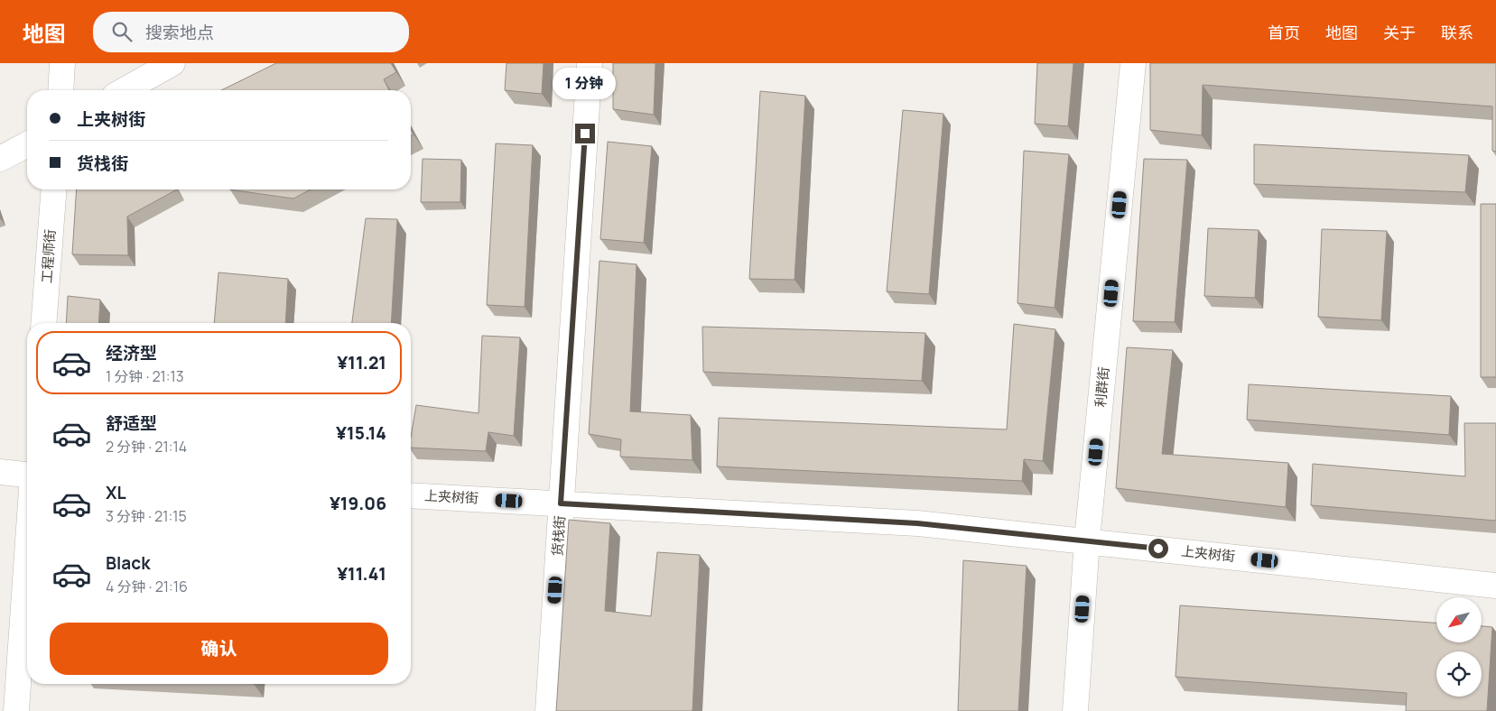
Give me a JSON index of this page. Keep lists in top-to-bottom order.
{
  "streets": {
    "street": [
      "工程师街",
      "利群街",
      "上夹树街",
      "货栈街"
    ]
  },
  "crossings": [
    ["利群街", "上夹树街"],
    ["上夹树街", "货栈街"]
  ],
  "north": "bottom left",
  "page": {
    "header": "地图",
    "search": "搜索地点",
    "nav": [
      "首页",
      "地图",
      "关于",
      "联系"
    ],
    "bubble": "1 分钟",
    "banner": ["上夹树街", "货栈街"],
    "list": [
      {
        "name": "经济型",
        "note": "1 分钟 · 21:13",
        "value": "¥11.21"
      },
      {
        "name": "舒适型",
        "note": "2 分钟 · 21:14",
        "value": "¥15.14"
      },
      {
        "name": "XL",
        "note": "3 分钟 · 21:15",
        "value": "¥19.06"
      },
      {
        "name": "Black",
        "note": "4 分钟 · 21:16",
        "value": "¥11.41"
      }
    ],
    "buttons": "确认"
  }
}
